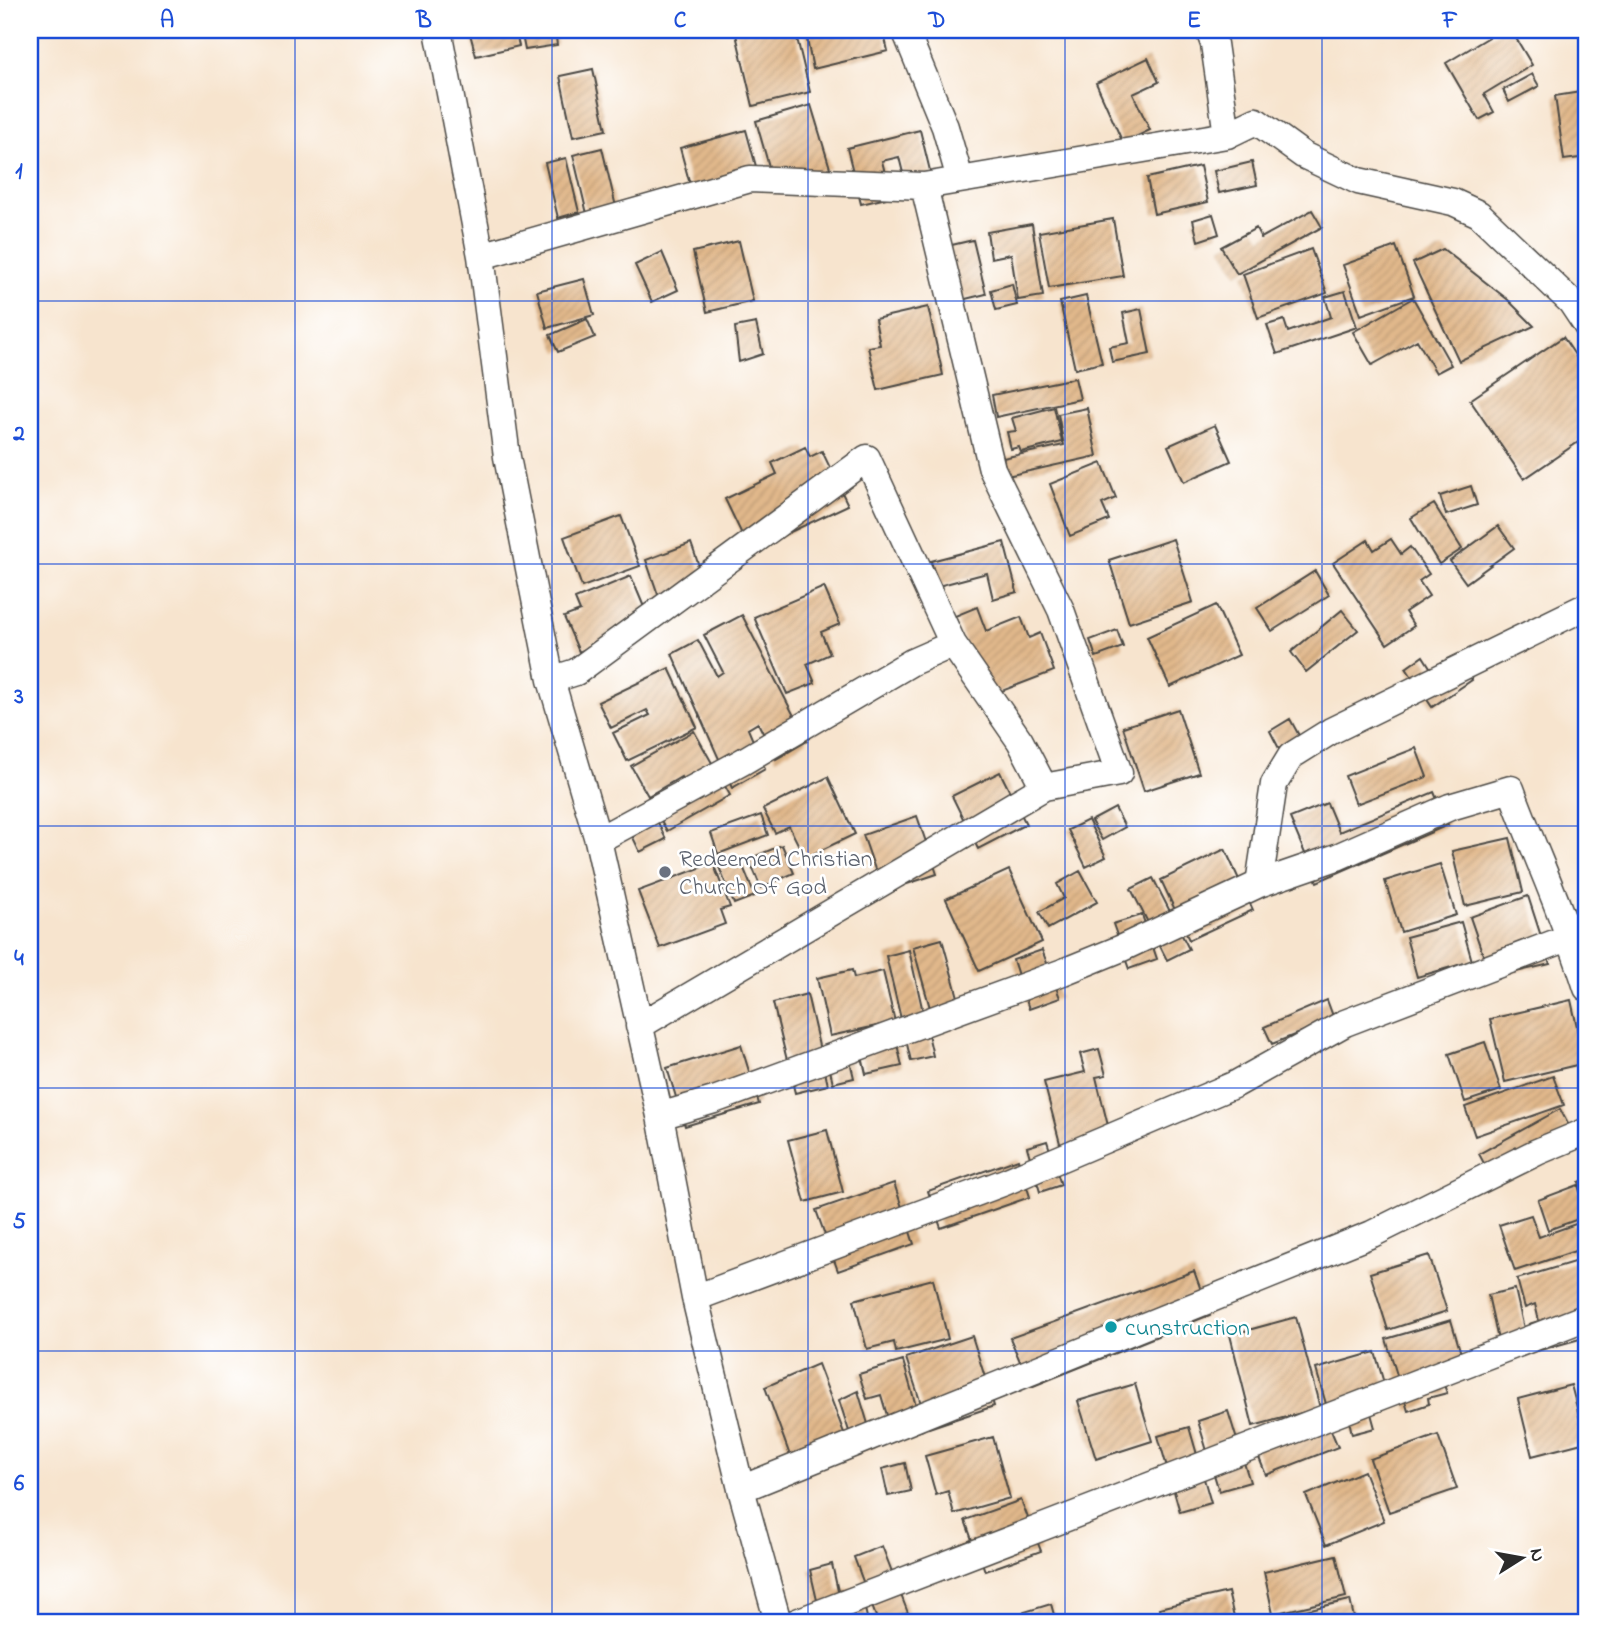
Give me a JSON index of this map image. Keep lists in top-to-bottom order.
{
  "places": ["Redeemed Christian Church Of God", "cunstruction"],
  "north": "right",
  "grid": {
    "columns": [
      "A",
      "B",
      "C",
      "D",
      "E",
      "F"
    ],
    "rows": [
      "1",
      "2",
      "3",
      "4",
      "5",
      "6"
    ]
  }
}
